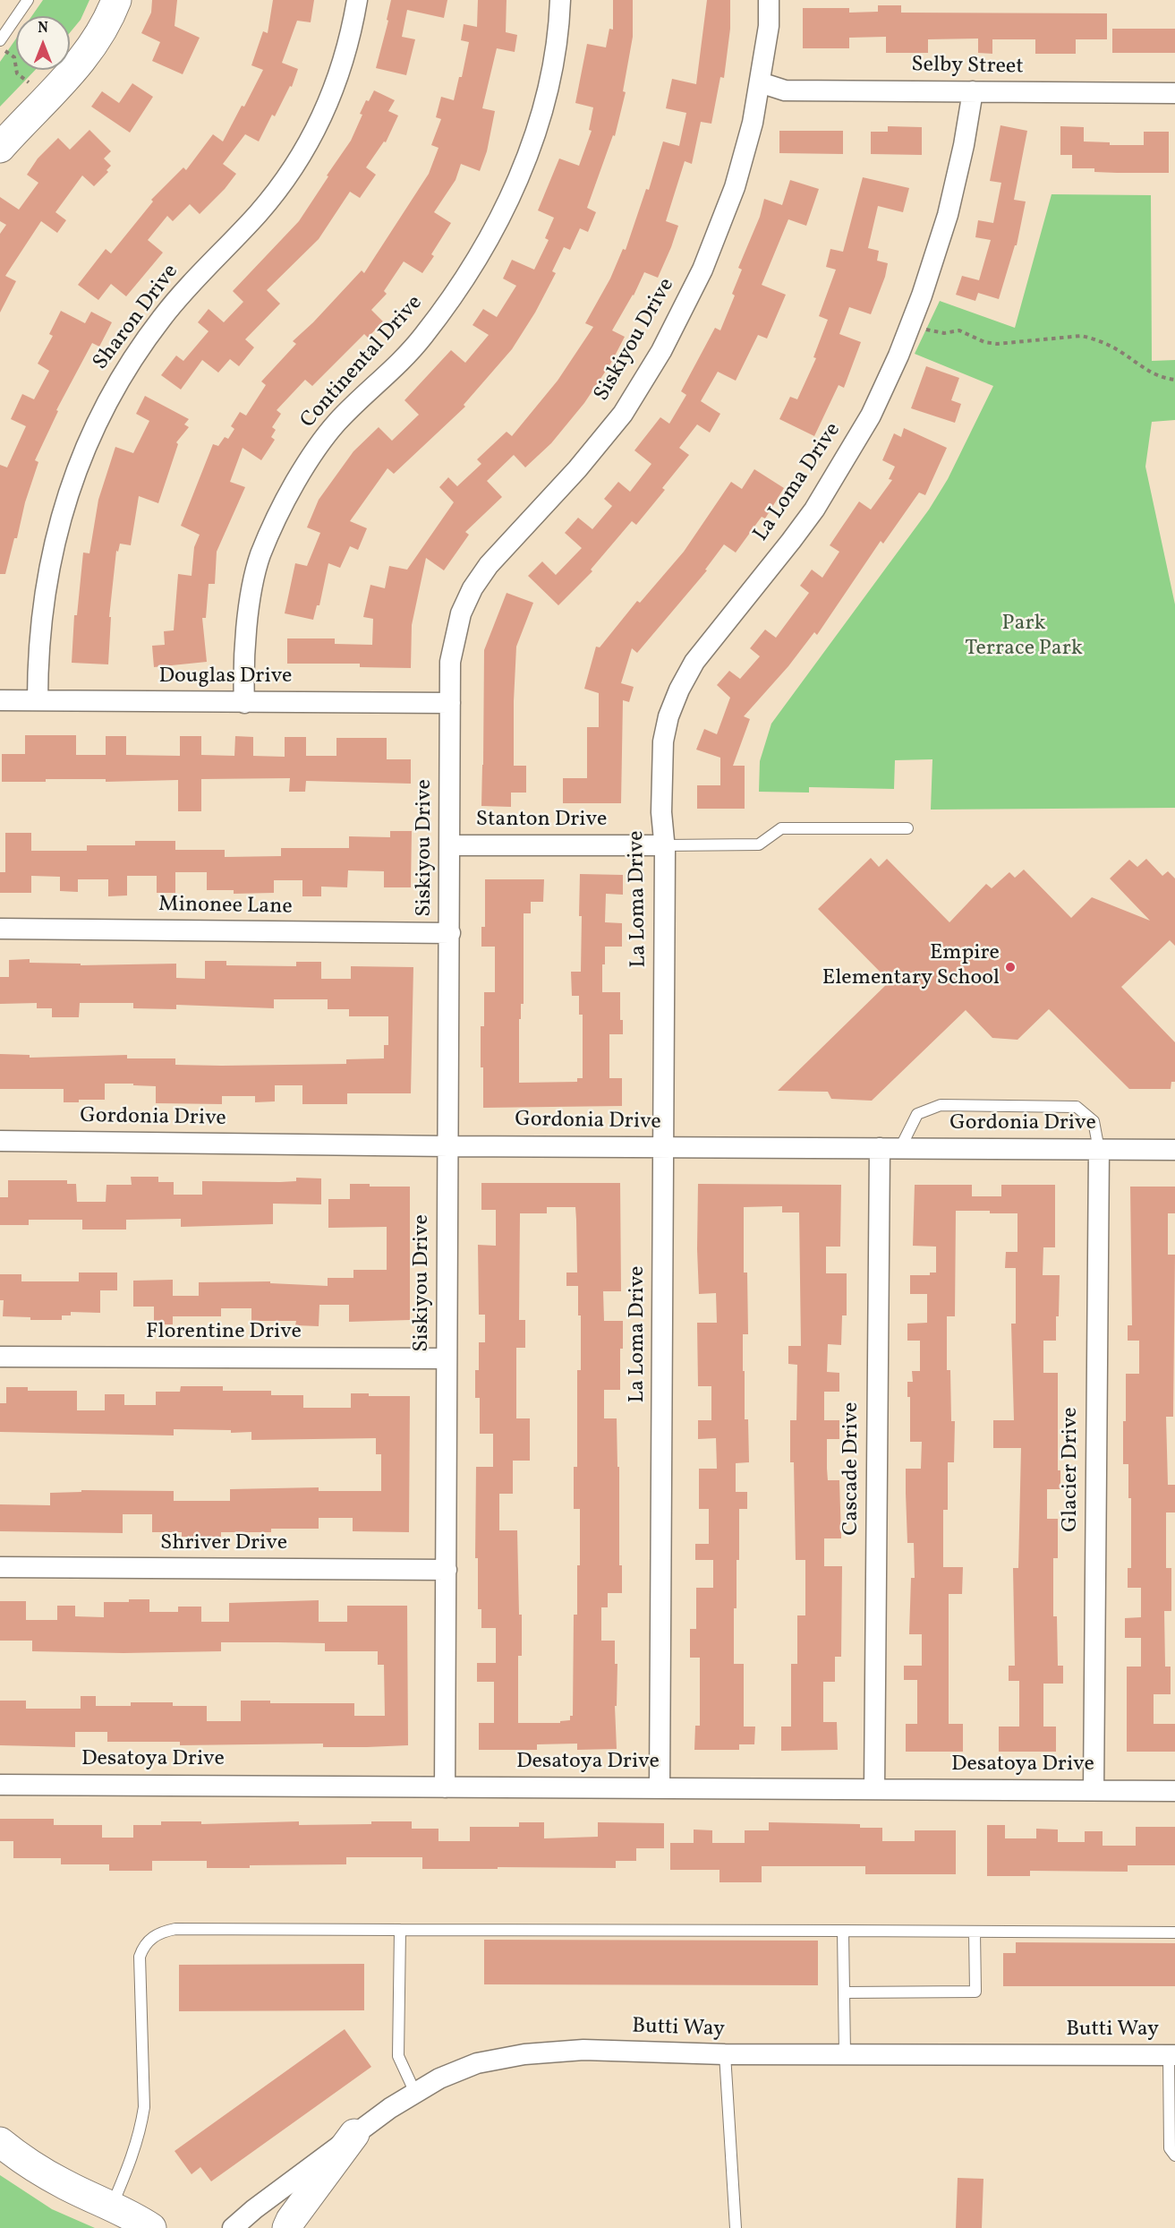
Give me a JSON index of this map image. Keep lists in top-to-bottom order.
{
  "streets": {
    "street": [
      "Selby Street",
      "Sharon Drive",
      "Siskiyou Drive",
      "Continental Drive",
      "La Loma Drive",
      "Douglas Drive",
      "Stanton Drive",
      "Minonee Lane",
      "Gordonia Drive",
      "Florentine Drive",
      "Cascade Drive",
      "Glacier Drive",
      "Shriver Drive",
      "Desatoya Drive",
      "Butti Way"
    ]
  },
  "crossings": [
    ["Selby Street", "Siskiyou Drive"],
    ["Selby Street", "La Loma Drive"],
    ["Sharon Drive", "Douglas Drive"],
    ["Siskiyou Drive", "Douglas Drive"],
    ["Siskiyou Drive", "Stanton Drive"],
    ["Siskiyou Drive", "Minonee Lane"],
    ["Siskiyou Drive", "Gordonia Drive"],
    ["Siskiyou Drive", "Florentine Drive"],
    ["Siskiyou Drive", "Shriver Drive"],
    ["Siskiyou Drive", "Desatoya Drive"],
    ["Continental Drive", "Douglas Drive"],
    ["La Loma Drive", "Stanton Drive"],
    ["La Loma Drive", "Gordonia Drive"],
    ["La Loma Drive", "Desatoya Drive"],
    ["Gordonia Drive", "Cascade Drive"],
    ["Gordonia Drive", "Glacier Drive"],
    ["Cascade Drive", "Desatoya Drive"],
    ["Glacier Drive", "Desatoya Drive"]
  ],
  "parks": ["Park Terrace Park"],
  "places": ["Empire Elementary School"],
  "north": "top"
}
